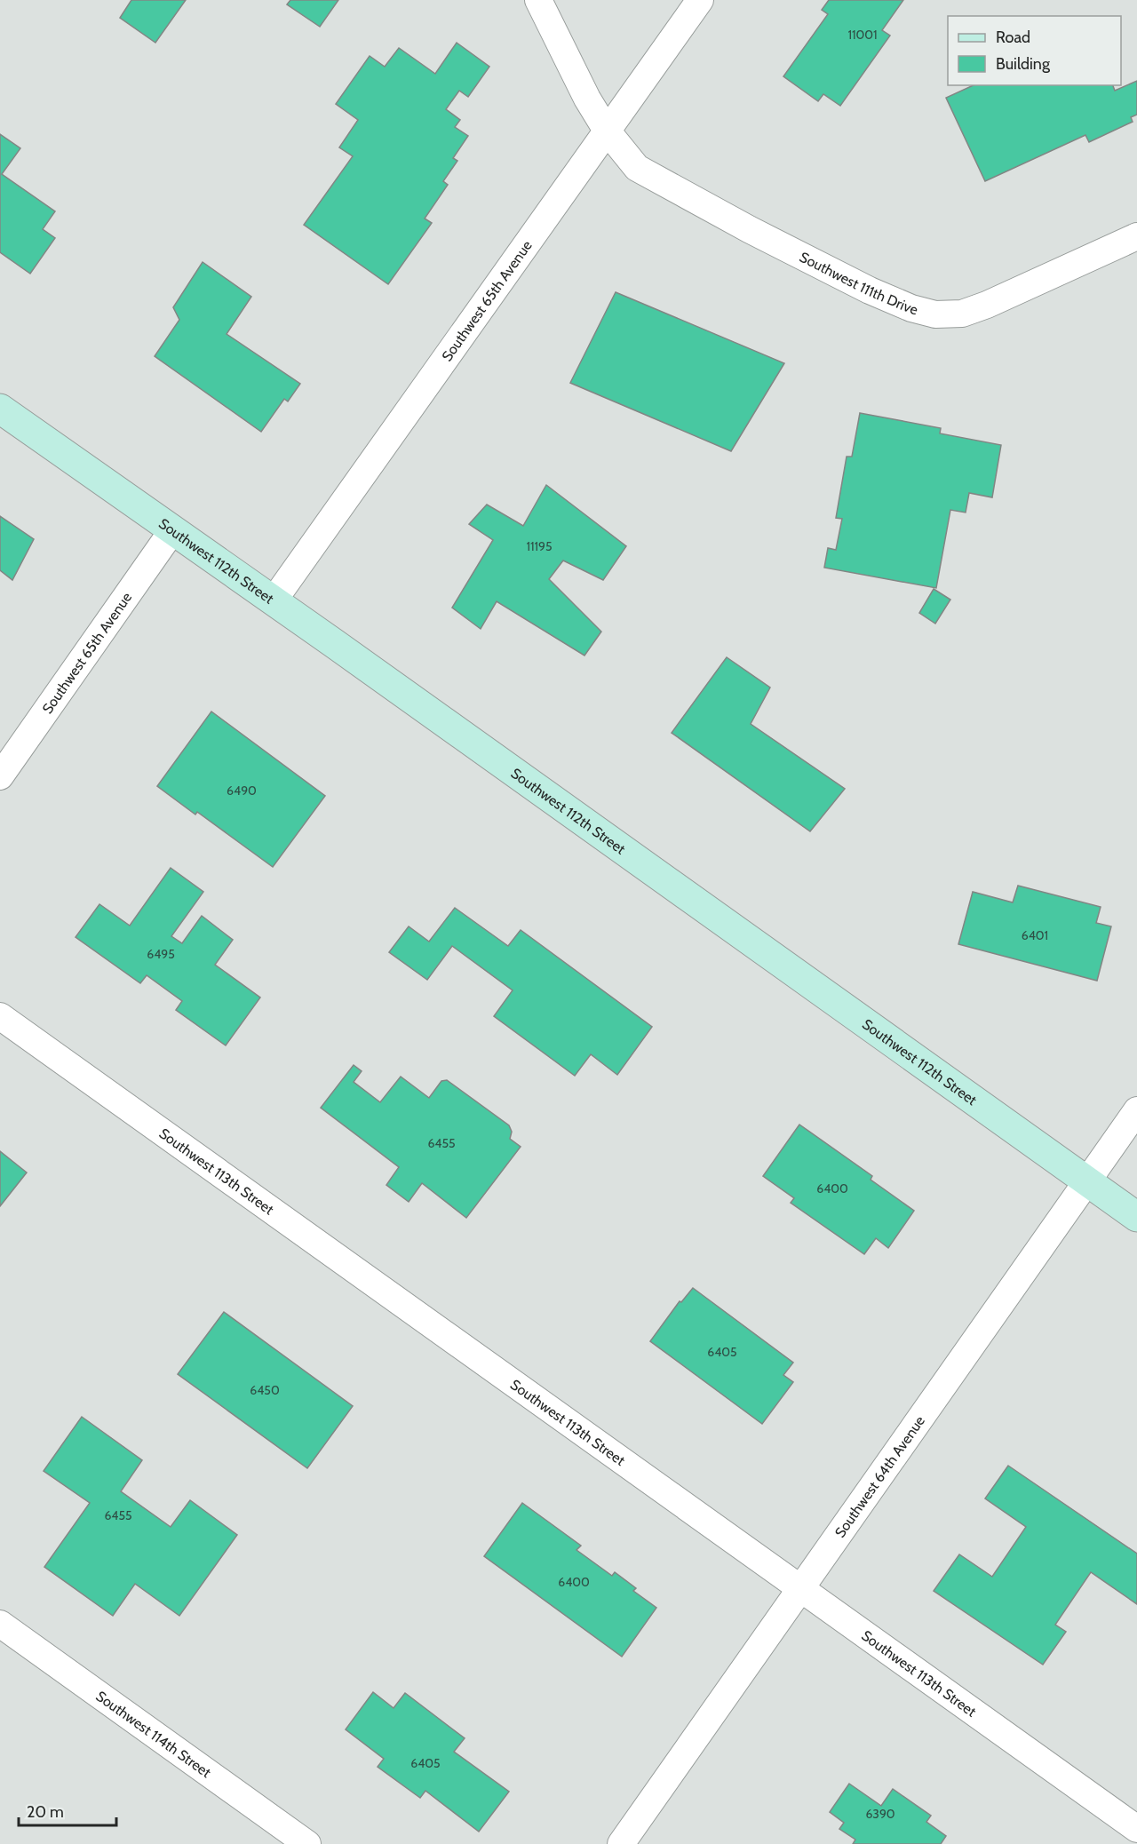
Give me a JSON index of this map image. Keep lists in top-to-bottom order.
{
  "streets": {
    "main road": ["Southwest 112th Street"],
    "street": [
      "Southwest 111th Drive",
      "Southwest 65th Avenue",
      "Southwest 113th Street",
      "Southwest 64th Avenue",
      "Southwest 114th Street"
    ]
  },
  "crossings": [
    ["Southwest 111th Drive", "Southwest 65th Avenue"],
    ["Southwest 65th Avenue", "Southwest 112th Street"],
    ["Southwest 112th Street", "Southwest 64th Avenue"],
    ["Southwest 113th Street", "Southwest 64th Avenue"]
  ],
  "house_numbers": [
    "11001",
    "11195",
    "6490",
    "6401",
    "6495",
    "6455",
    "6400",
    "6405",
    "6450",
    "6455",
    "6400",
    "6405",
    "6390"
  ],
  "legend": ["Road", "Building"],
  "scale_bar": "20 m"
}
